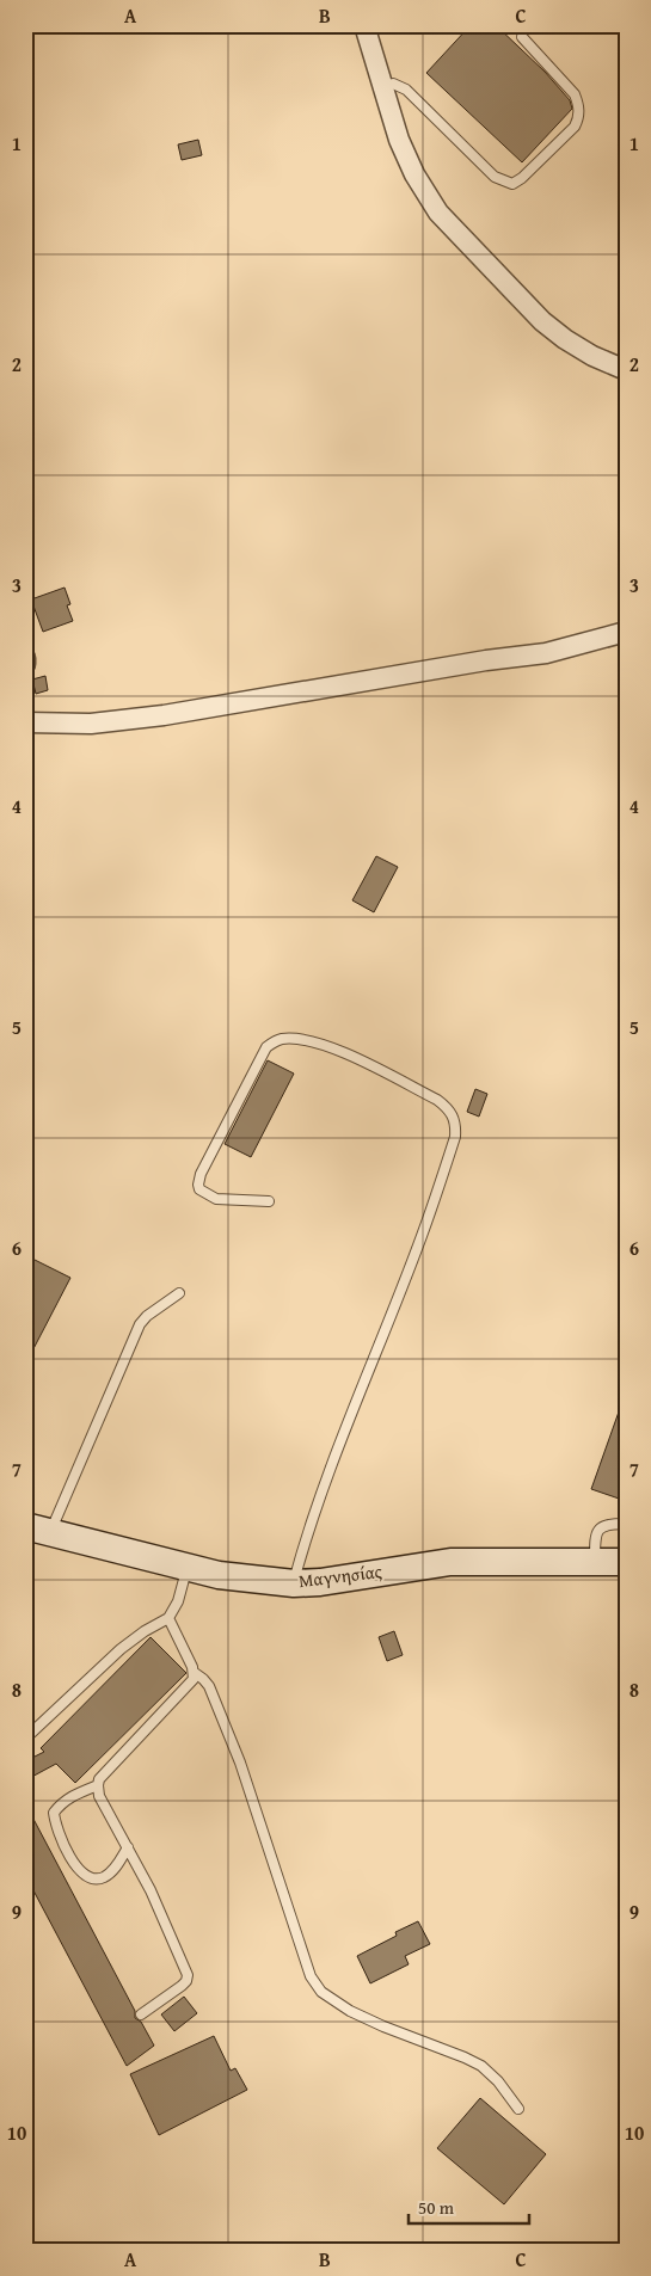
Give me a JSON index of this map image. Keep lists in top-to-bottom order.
{
  "streets": {
    "street": ["Μαγνησίας"]
  },
  "scale_bar": "50 m",
  "grid": {
    "columns": ["A", "B", "C"],
    "rows": [
      "1",
      "2",
      "3",
      "4",
      "5",
      "6",
      "7",
      "8",
      "9",
      "10"
    ]
  }
}
